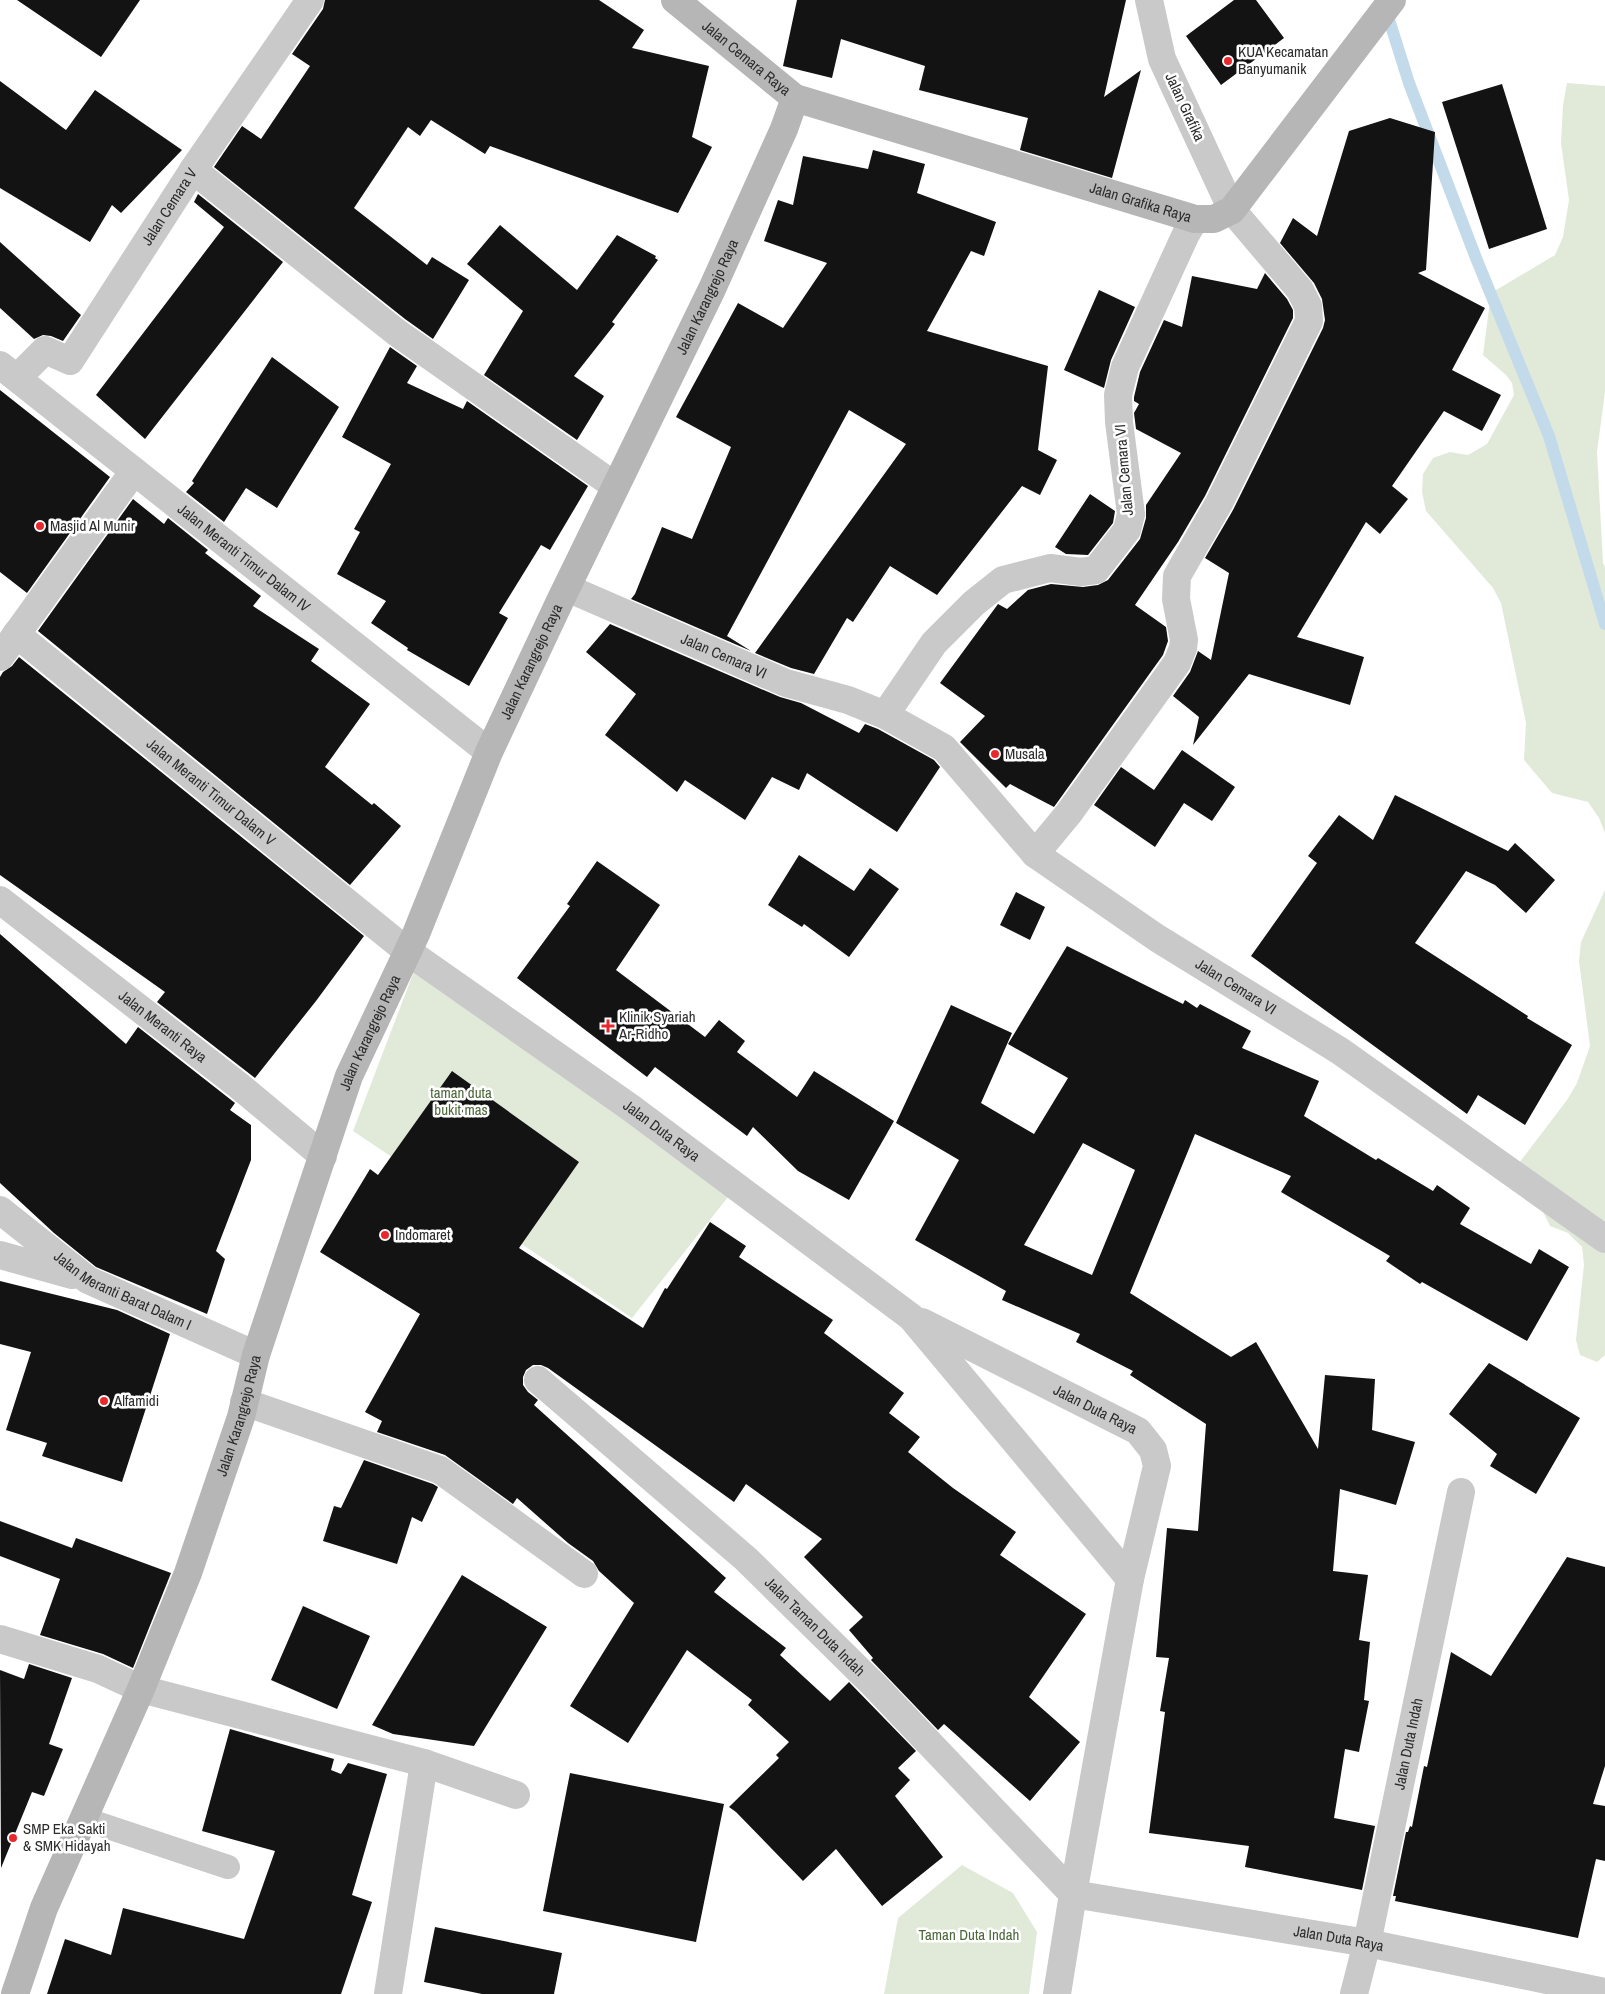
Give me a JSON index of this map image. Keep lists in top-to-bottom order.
{
  "streets": {
    "main road": ["Jalan Cemara Raya", "Jalan Grafika Raya", "Jalan Karangrejo Raya"],
    "street": [
      "Jalan Grafika",
      "Jalan Cemara V",
      "Jalan Cemara VI",
      "Jalan Meranti Timur Dalam IV",
      "Jalan Meranti Timur Dalam V",
      "Jalan Meranti Raya",
      "Jalan Duta Raya",
      "Jalan Meranti Barat Dalam I",
      "Jalan Taman Duta Indah",
      "Jalan Duta Indah"
    ]
  },
  "crossings": [
    ["Jalan Cemara Raya", "Jalan Grafika Raya"],
    ["Jalan Cemara Raya", "Jalan Karangrejo Raya"],
    ["Jalan Grafika", "Jalan Grafika Raya"],
    ["Jalan Grafika", "Jalan Cemara VI"],
    ["Jalan Grafika Raya", "Jalan Karangrejo Raya"],
    ["Jalan Grafika Raya", "Jalan Cemara VI"],
    ["Jalan Cemara V", "Jalan Meranti Timur Dalam IV"],
    ["Jalan Karangrejo Raya", "Jalan Cemara VI"],
    ["Jalan Karangrejo Raya", "Jalan Meranti Timur Dalam IV"],
    ["Jalan Karangrejo Raya", "Jalan Meranti Timur Dalam V"],
    ["Jalan Karangrejo Raya", "Jalan Meranti Raya"],
    ["Jalan Karangrejo Raya", "Jalan Duta Raya"],
    ["Jalan Karangrejo Raya", "Jalan Meranti Barat Dalam I"],
    ["Jalan Meranti Timur Dalam V", "Jalan Duta Raya"],
    ["Jalan Duta Raya", "Jalan Taman Duta Indah"],
    ["Jalan Duta Raya", "Jalan Duta Indah"]
  ],
  "parks": ["taman duta bukit mas", "Taman Duta Indah"],
  "places": {
    "other": [
      "KUA Kecamatan Banyumanik",
      "Masjid Al Munir",
      "Musala",
      "Indomaret",
      "Alfamidi",
      "SMP Eka Sakti & SMK Hidayah"
    ],
    "health": ["Klinik Syariah Ar-Ridho"]
  }
}
